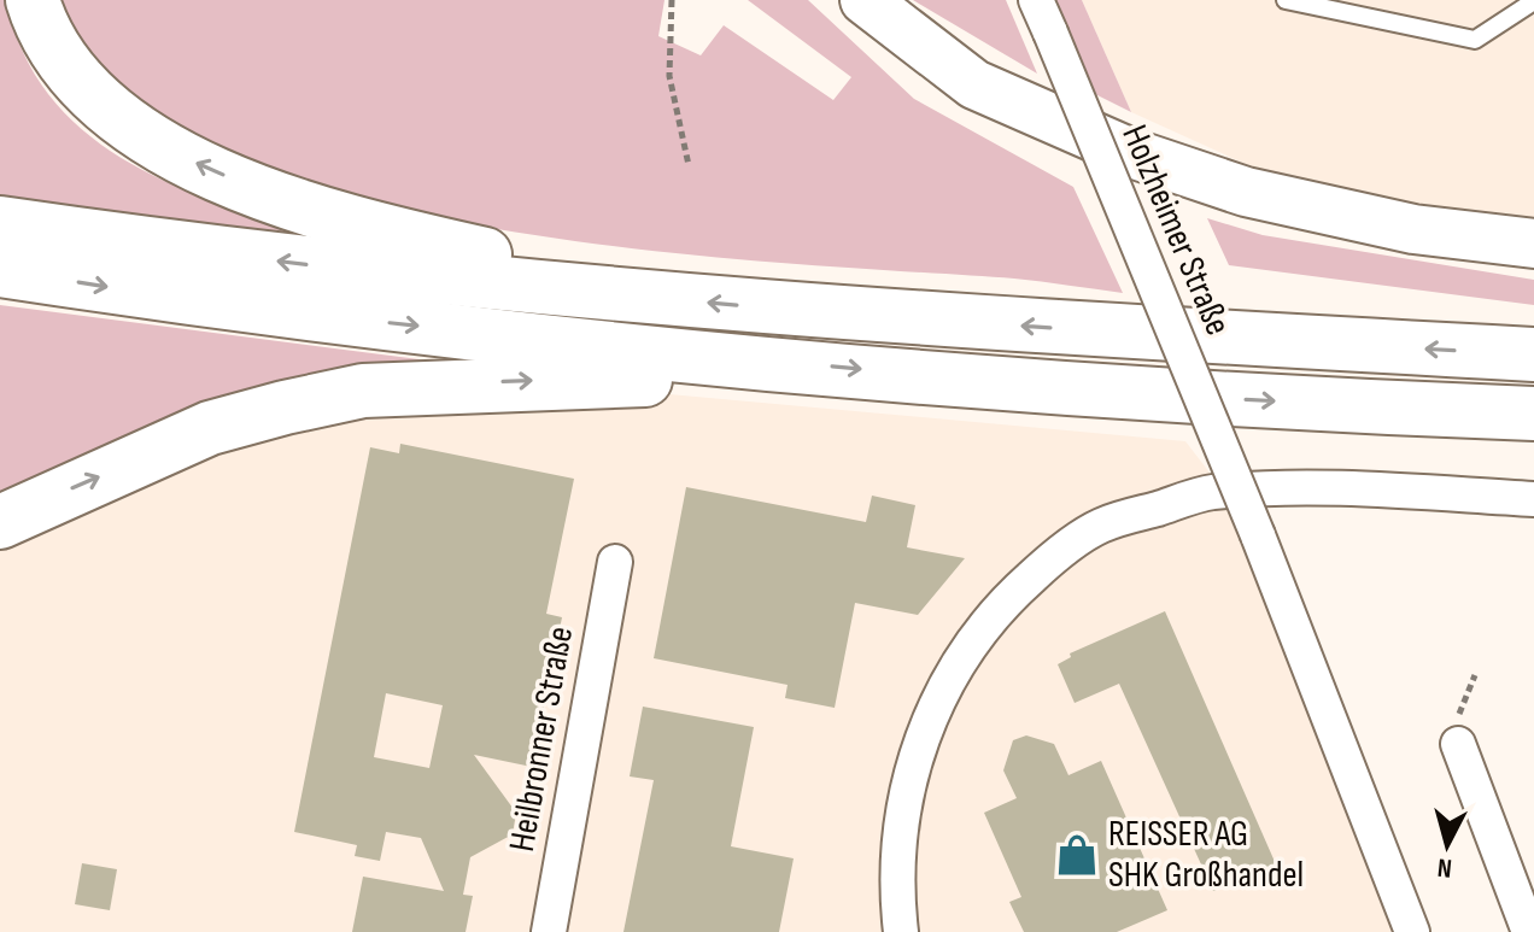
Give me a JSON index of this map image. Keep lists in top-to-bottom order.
{
  "streets": {
    "street": ["Holzheimer Straße", "Heilbronner Straße"]
  },
  "places": {
    "shop": ["REISSER AG SHK Großhandel"]
  },
  "north": "bottom"
}
